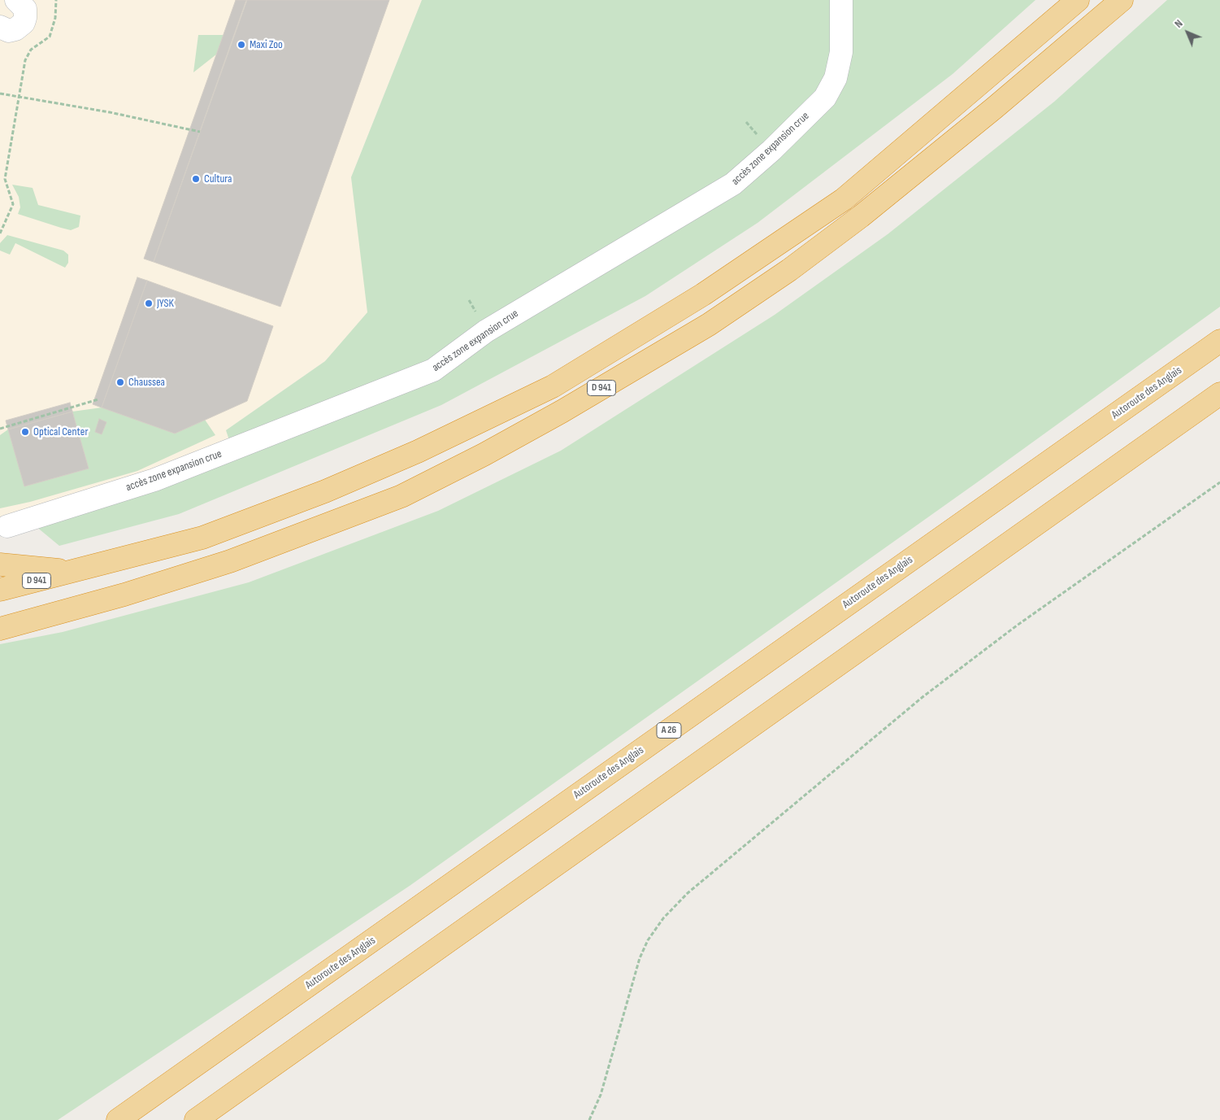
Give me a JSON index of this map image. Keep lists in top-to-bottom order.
{
  "streets": {
    "highway": ["D 941", "Autoroute des Anglais", "A 26"],
    "street": ["accès zone expansion crue"]
  },
  "places": [
    "Maxi Zoo",
    "Cultura",
    "JYSK",
    "Chaussea",
    "Optical Center"
  ],
  "north": "top left"
}
